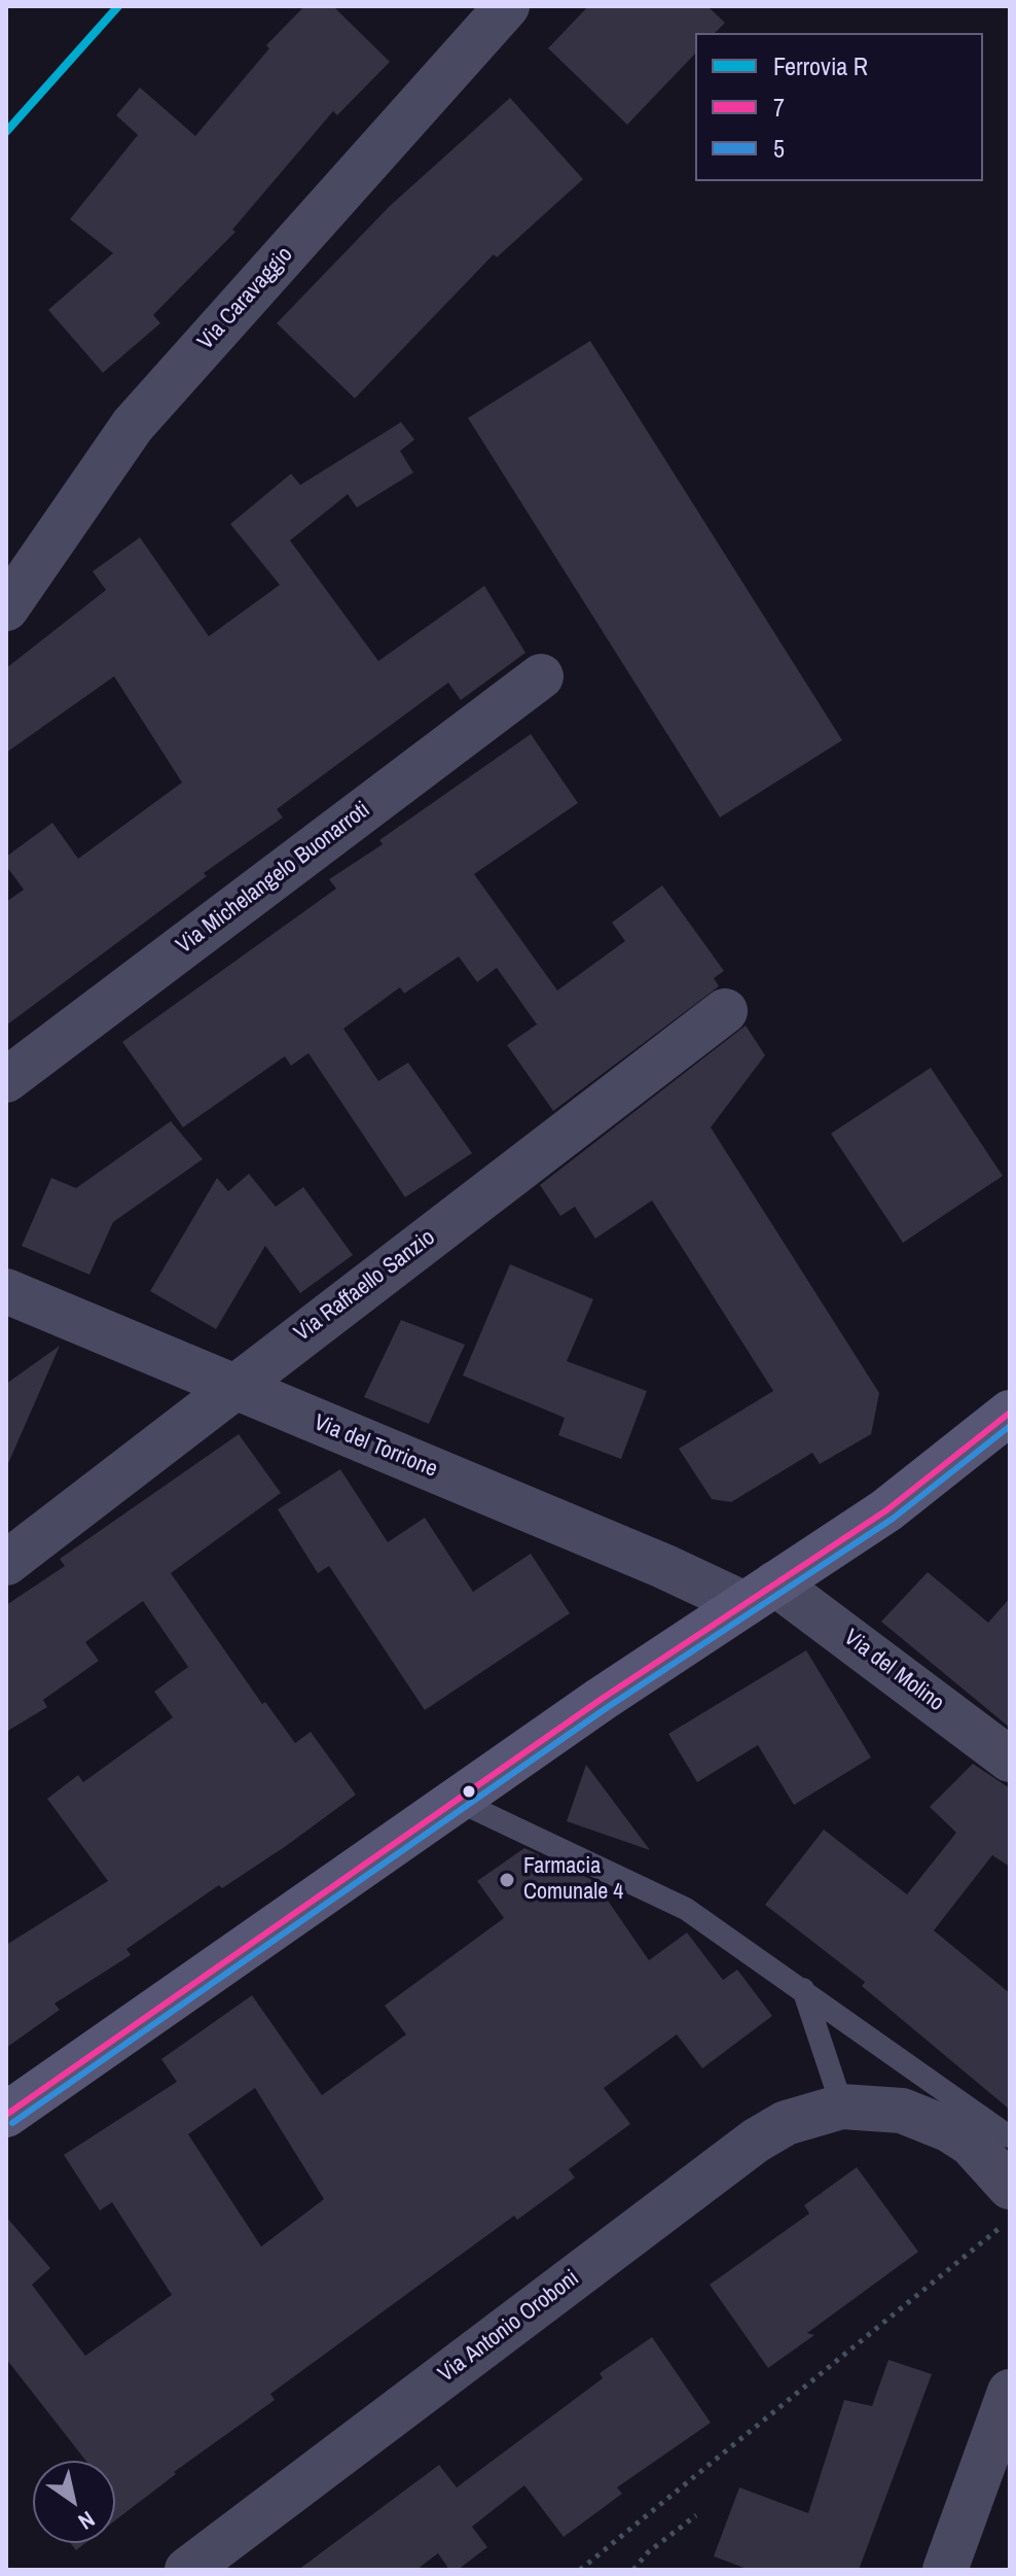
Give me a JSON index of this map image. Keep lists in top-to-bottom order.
{
  "streets": {
    "street": [
      "Via Caravaggio",
      "Via Michelangelo Buonarroti",
      "Via Raffaello Sanzio",
      "Via del Torrione",
      "Via del Molino",
      "Via Antonio Oroboni"
    ]
  },
  "crossings": [
    ["Via Raffaello Sanzio", "Via del Torrione"],
    ["Via del Torrione", "Via del Molino"]
  ],
  "places": ["Farmacia Comunale 4"],
  "lines": ["rail line R", "transit line 7", "transit line 5"],
  "legend": ["Ferrovia R", "7", "5"],
  "north": "bottom right"
}
